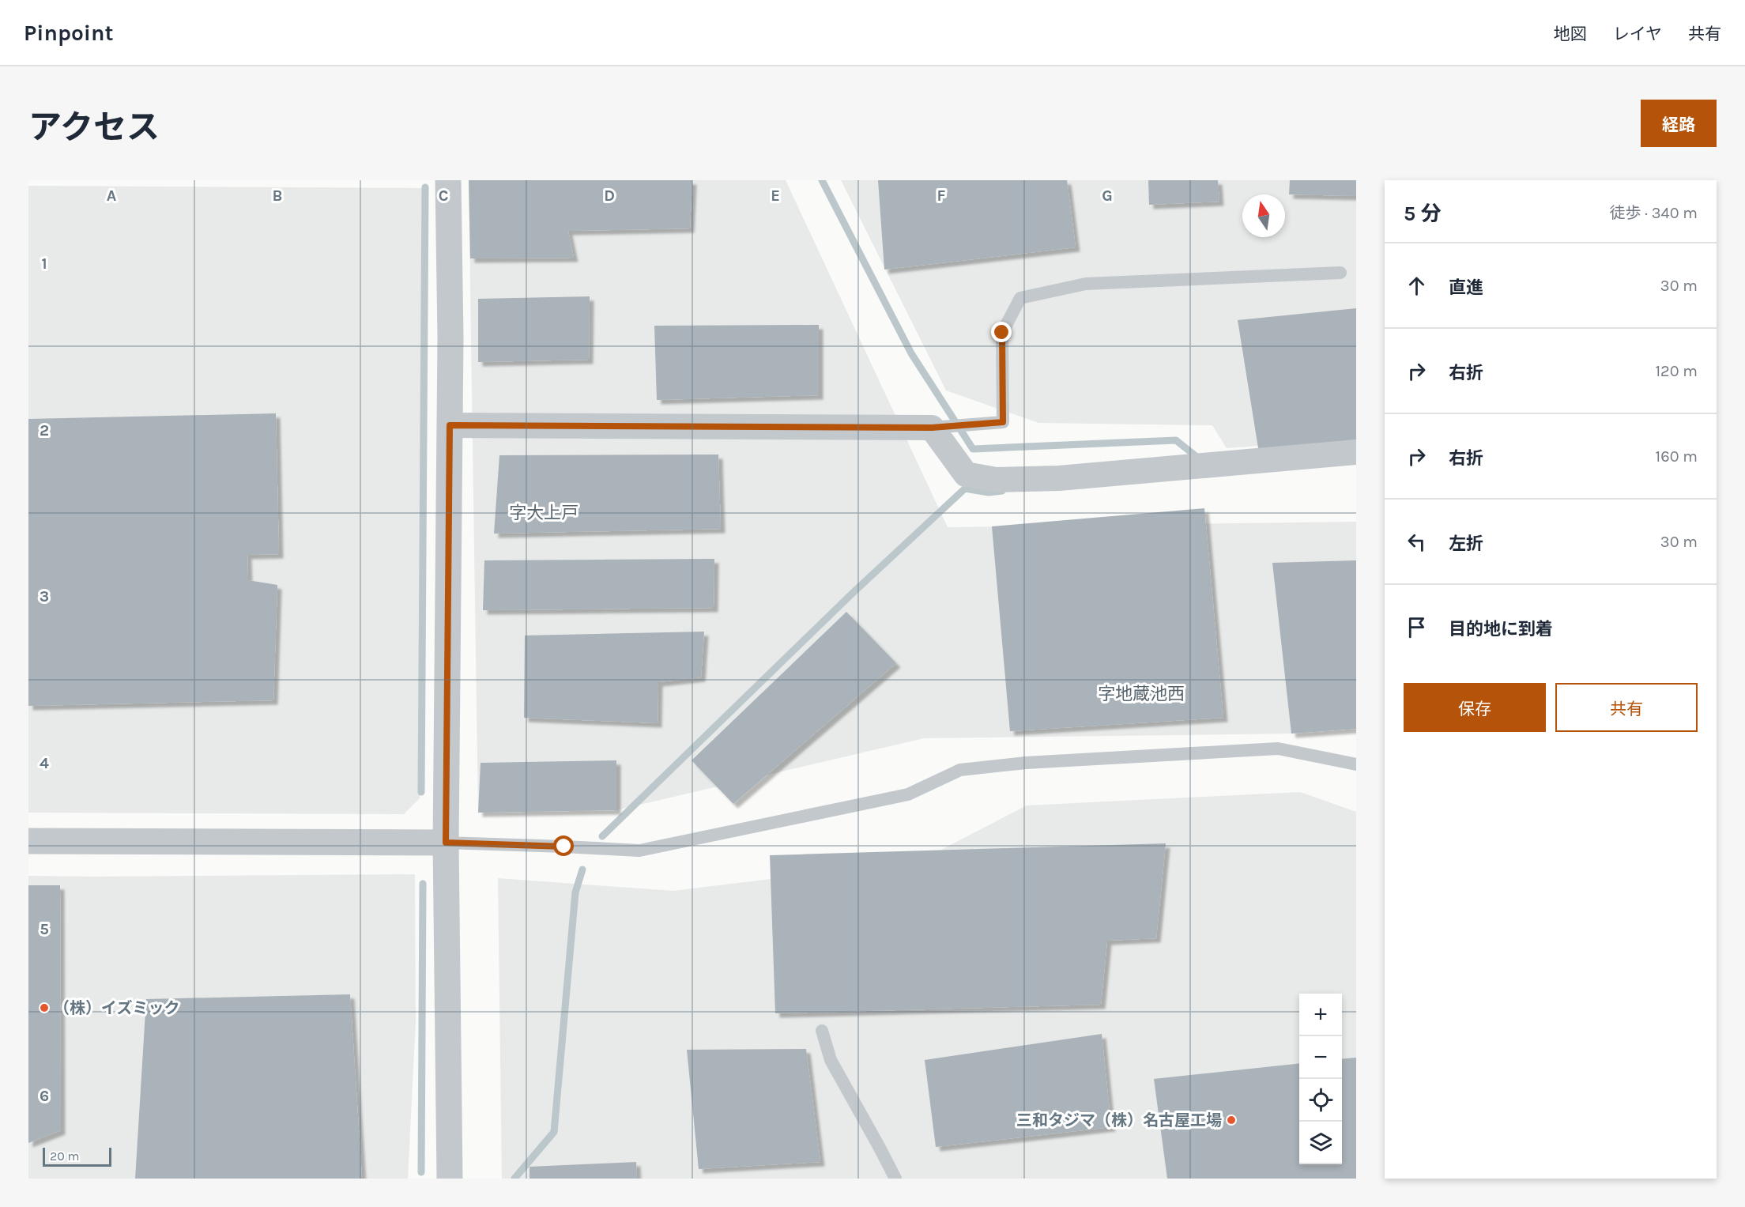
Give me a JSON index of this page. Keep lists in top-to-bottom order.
{
  "districts": ["字大上戸", "字地蔵池西"],
  "places": ["（株）イズミック", "三和タジマ（株）名古屋工場"],
  "scale_bar": "20 m",
  "north": "top",
  "page": {
    "header": "Pinpoint",
    "nav": ["地図", "レイヤ", "共有"],
    "title": "アクセス",
    "buttons": [
      "経路",
      ["保存", "共有"]
    ],
    "heading": ["5 分", "徒歩 · 340 m"],
    "list": [
      ["直進", "30 m"],
      ["右折", "120 m"],
      ["右折", "160 m"],
      ["左折", "30 m"],
      "目的地に到着"
    ],
    "map_buttons": ["+", "−"],
    "scale": "20 m"
  },
  "grid": {
    "columns": [
      "A",
      "B",
      "C",
      "D",
      "E",
      "F",
      "G"
    ],
    "rows": [
      "1",
      "2",
      "3",
      "4",
      "5",
      "6"
    ]
  }
}
